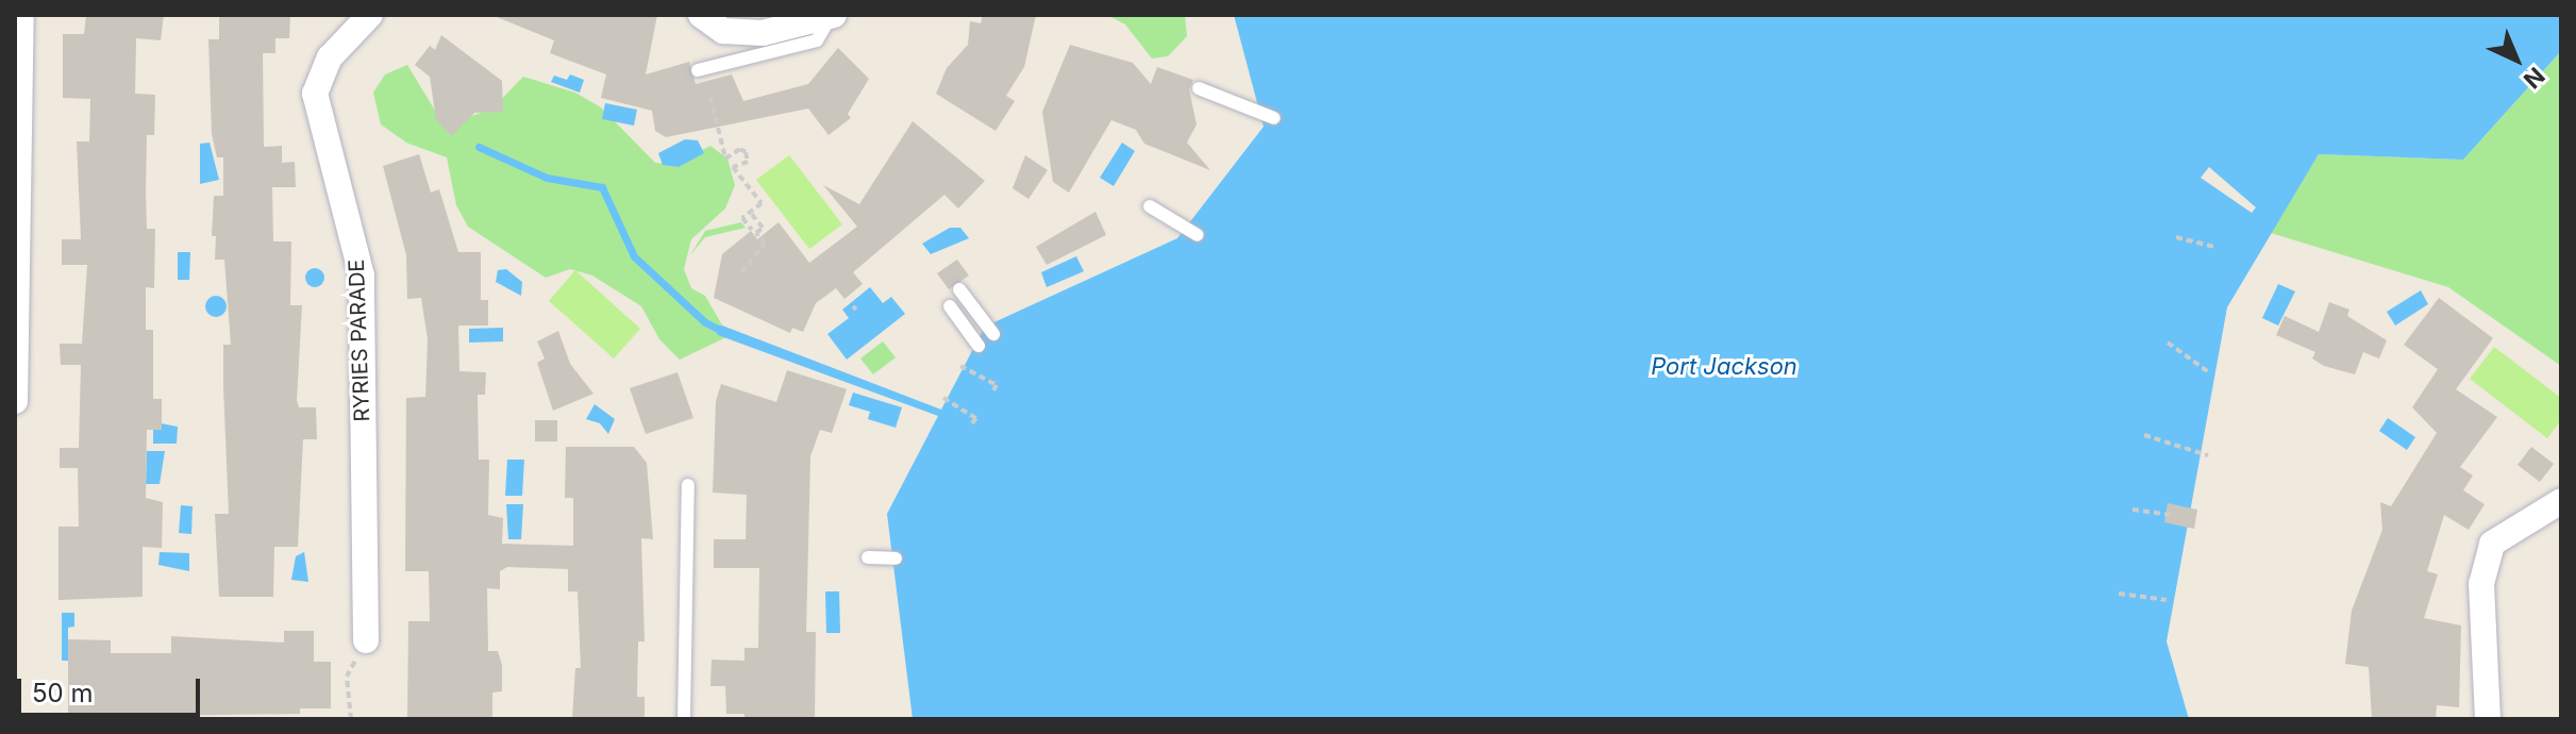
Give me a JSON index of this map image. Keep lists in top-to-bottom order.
{
  "streets": {
    "street": ["RYRIES PARADE"]
  },
  "water": ["Port Jackson"],
  "scale_bar": "50 m",
  "north": "bottom right"
}
